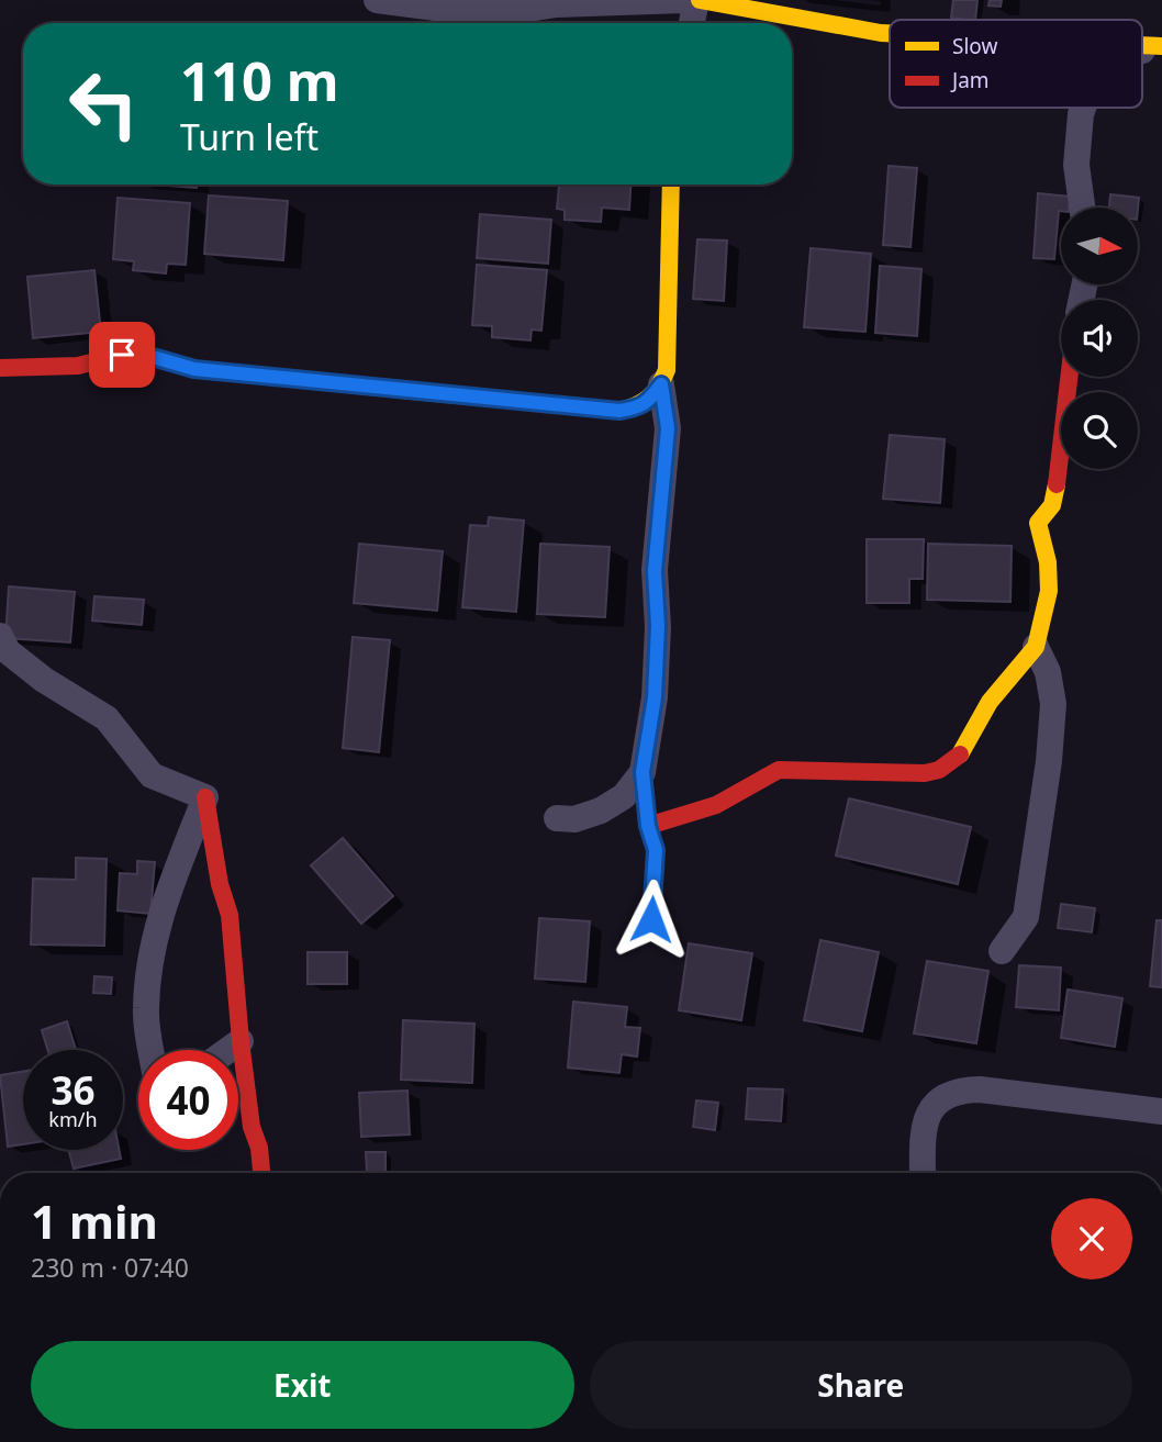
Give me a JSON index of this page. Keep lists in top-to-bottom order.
{
  "legend": ["Slow", "Jam"],
  "north": "right",
  "page": {
    "turn": ["110 m", "Turn left"],
    "speed": "36 km/h",
    "limit": "40",
    "heading": ["1 min", "230 m · 07:40"],
    "buttons": ["Exit", "Share"]
  }
}
